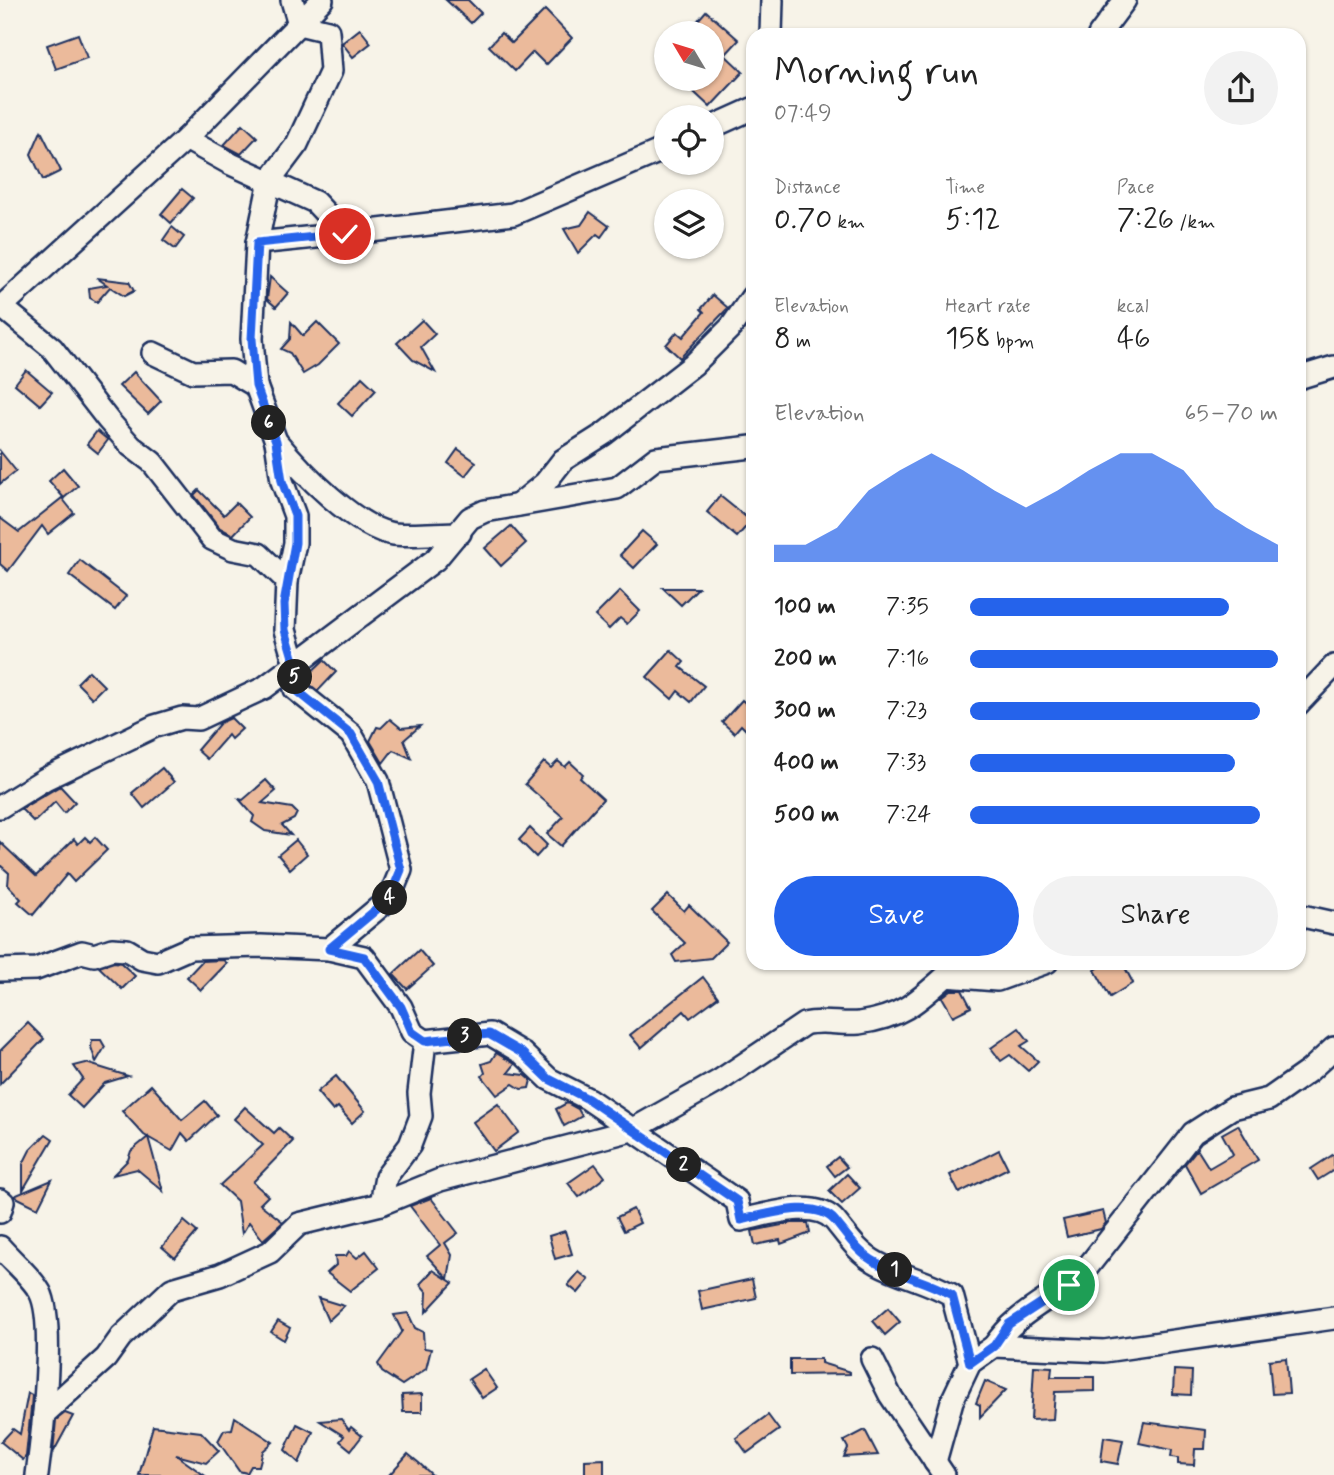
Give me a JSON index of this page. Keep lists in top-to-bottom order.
{
  "north": "top left",
  "page": {
    "heading": ["Morning run", "07:49"],
    "stats": [
      ["Distance", "0.70 km"],
      ["Time", "5:12"],
      ["Pace", "7:26 /km"],
      ["Elevation", "8 m"],
      ["Heart rate", "158 bpm"],
      ["kcal", "46"]
    ],
    "chart": ["Elevation", "65–70 m"],
    "pins": [
      "6",
      "5",
      "4",
      "3",
      "2",
      "1"
    ],
    "list": [
      {
        "name": "100 m",
        "note": "7:35"
      },
      {
        "name": "200 m",
        "note": "7:16"
      },
      {
        "name": "300 m",
        "note": "7:23"
      },
      {
        "name": "400 m",
        "note": "7:33"
      },
      {
        "name": "500 m",
        "note": "7:24"
      }
    ],
    "buttons": ["Save", "Share"]
  }
}
